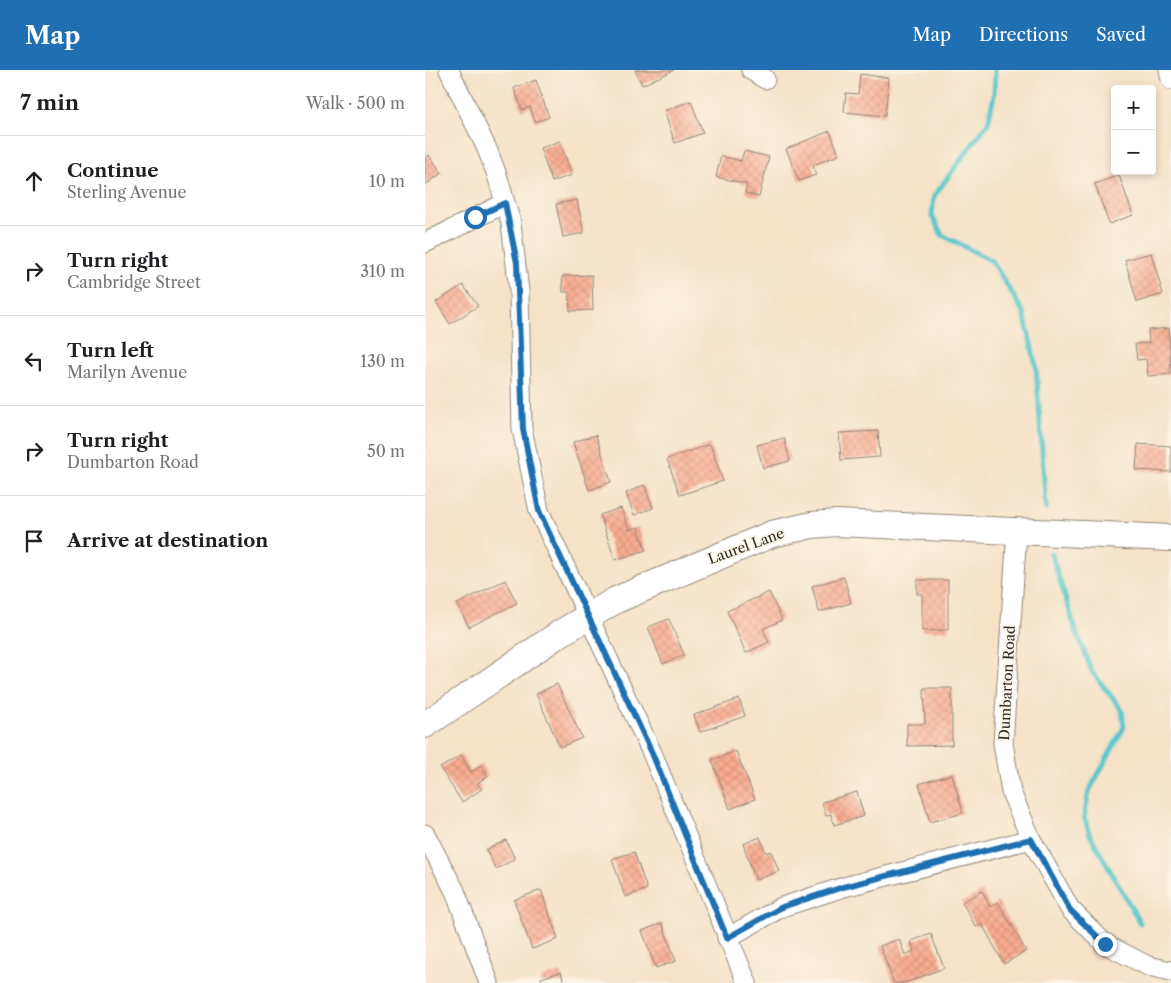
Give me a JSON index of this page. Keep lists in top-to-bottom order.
{
  "streets": {
    "street": ["Laurel Lane", "Dumbarton Road"]
  },
  "crossings": [
    ["Laurel Lane", "Dumbarton Road"]
  ],
  "page": {
    "header": "Map",
    "nav": ["Map", "Directions", "Saved"],
    "heading": ["7 min", "Walk · 500 m"],
    "map_buttons": ["+", "−"],
    "list": [
      ["Continue", "Sterling Avenue", "10 m"],
      ["Turn right", "Cambridge Street", "310 m"],
      ["Turn left", "Marilyn Avenue", "130 m"],
      ["Turn right", "Dumbarton Road", "50 m"],
      "Arrive at destination"
    ]
  }
}
